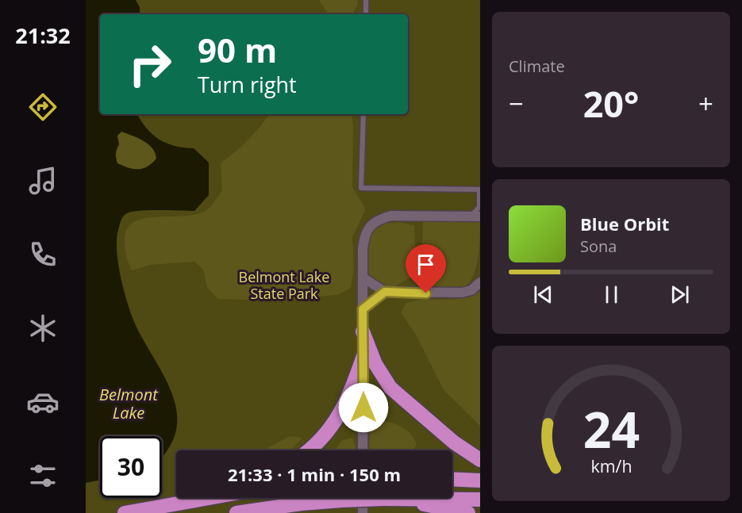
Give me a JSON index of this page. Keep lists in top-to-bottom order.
{
  "water": ["Belmont Lake"],
  "parks": ["Belmont Lake State Park"],
  "page": {
    "tabs": "21:32",
    "tile": "Climate",
    "turn": ["90 m", "Turn right"],
    "heat": ["−", "20°", "+"],
    "song": ["Blue Orbit", "Sona"],
    "limit": "30",
    "trip": "21:33 · 1 min · 150 m",
    "gauge": ["24", "km/h"]
  }
}
